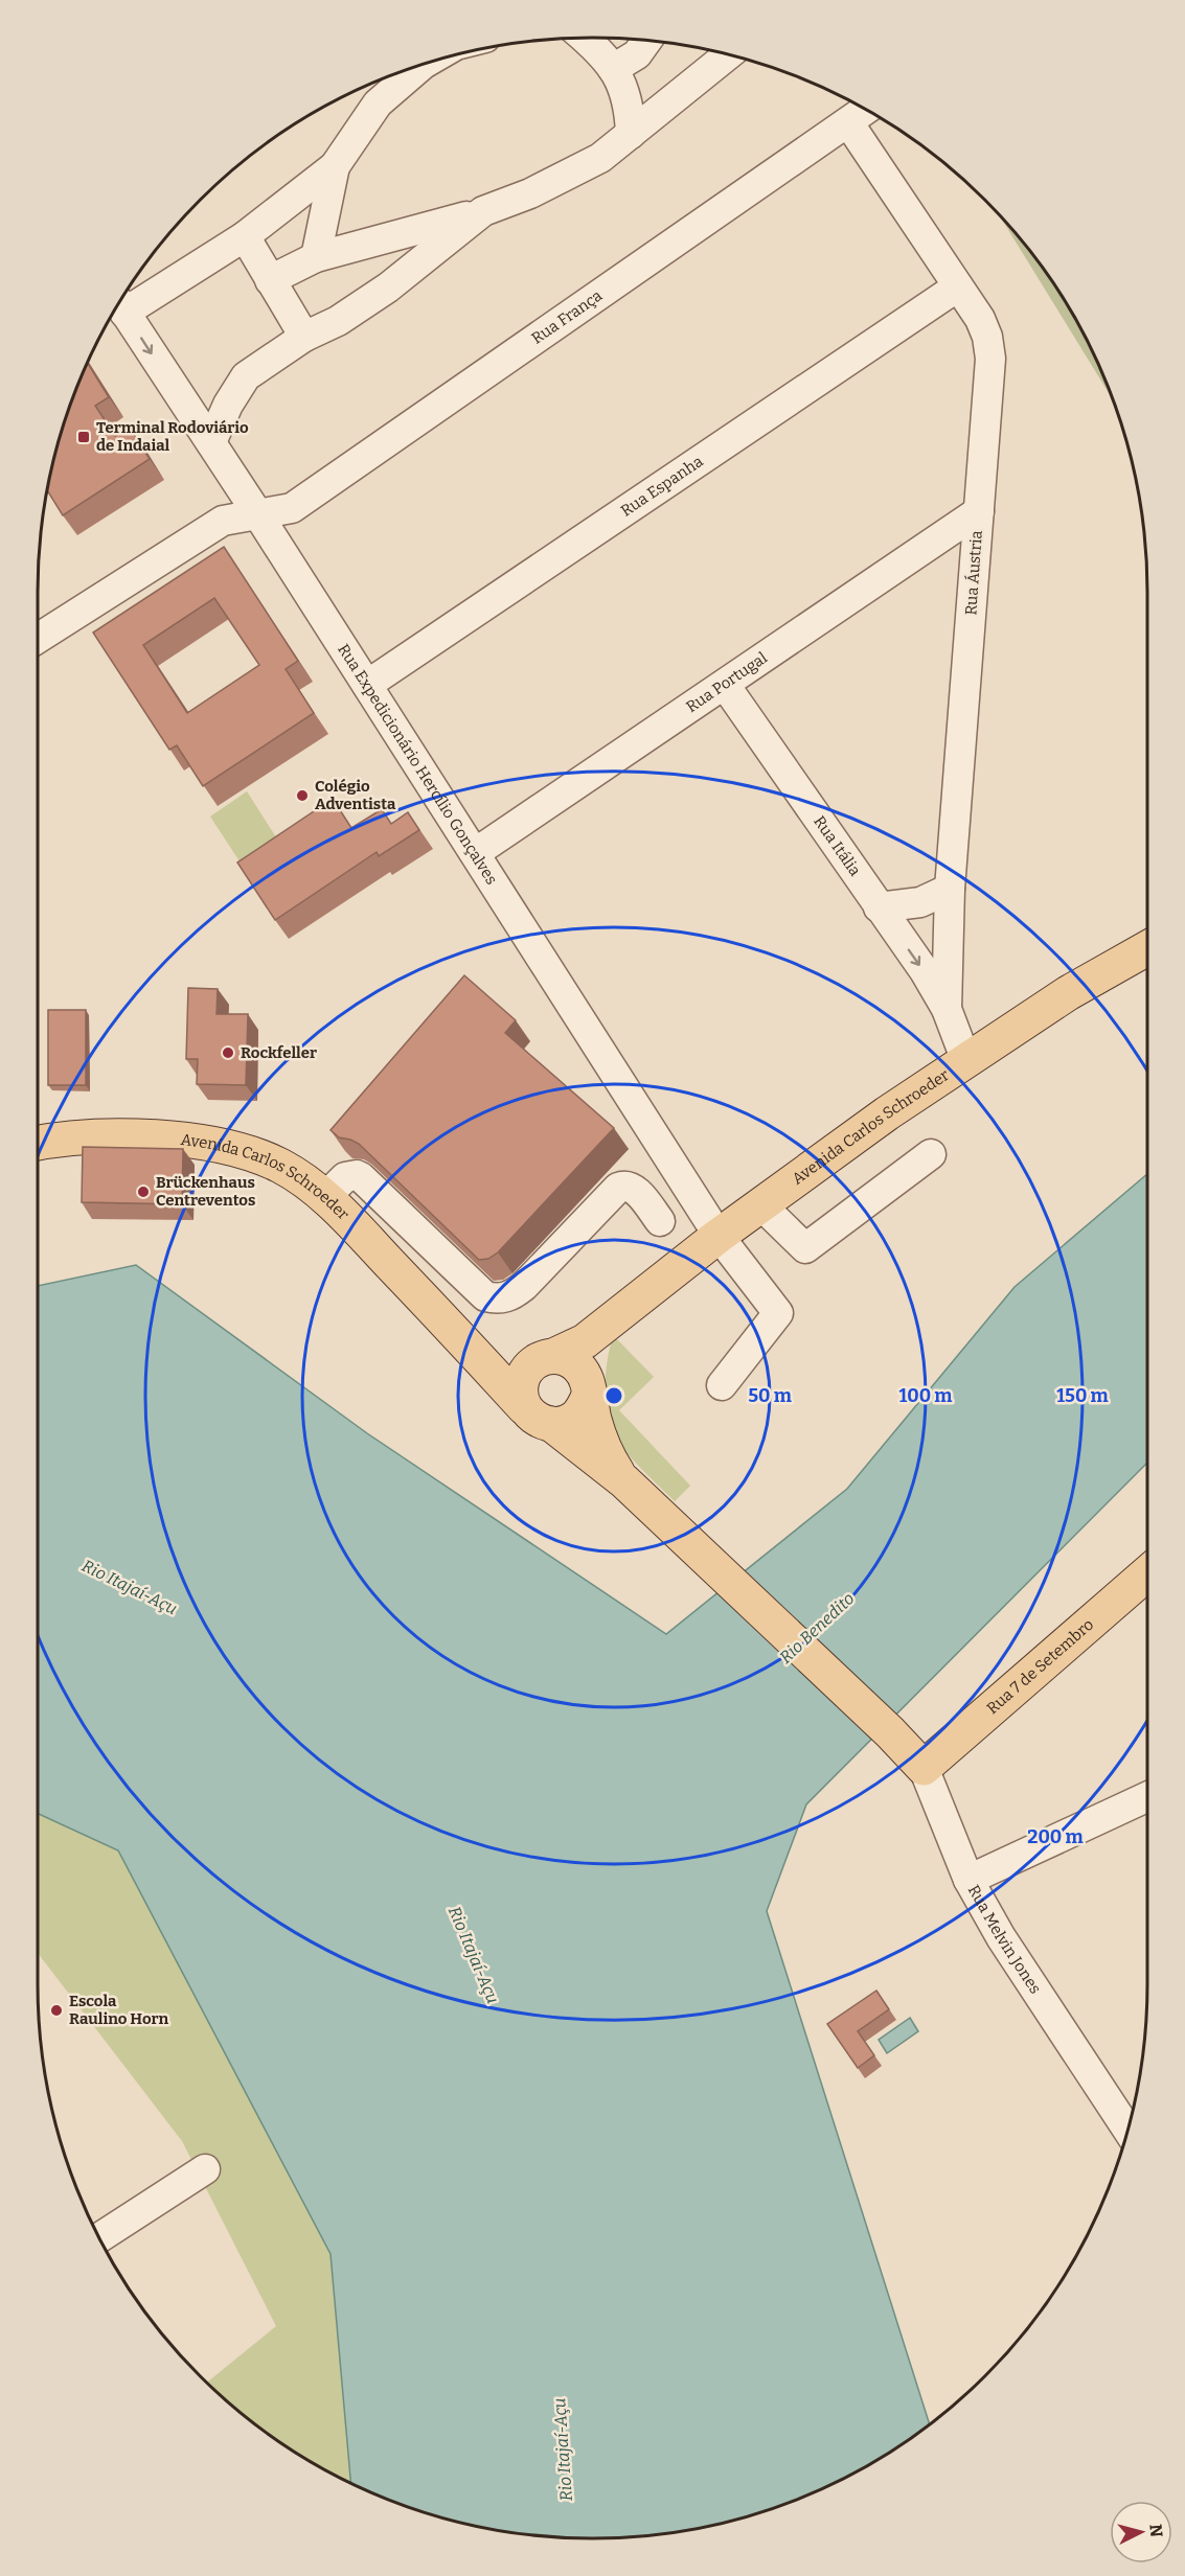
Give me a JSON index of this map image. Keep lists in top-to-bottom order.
{
  "streets": {
    "main road": ["Avenida Carlos Schroeder", "Rua 7 de Setembro", "Rua Melvin Jones"],
    "street": [
      "Rua França",
      "Rua Espanha",
      "Rua Áustria",
      "Rua Portugal",
      "Rua Expedicionário Hercílio Gonçalves",
      "Rua Itália"
    ]
  },
  "crossings": [
    ["Rua França", "Rua Áustria"],
    ["Rua França", "Rua Expedicionário Hercílio Gonçalves"],
    ["Rua Espanha", "Rua Áustria"],
    ["Rua Espanha", "Rua Expedicionário Hercílio Gonçalves"],
    ["Rua Áustria", "Rua Portugal"],
    ["Rua Áustria", "Rua Itália"],
    ["Rua Áustria", "Avenida Carlos Schroeder"],
    ["Rua Portugal", "Rua Expedicionário Hercílio Gonçalves"],
    ["Rua Portugal", "Rua Itália"],
    ["Rua Expedicionário Hercílio Gonçalves", "Avenida Carlos Schroeder"],
    ["Avenida Carlos Schroeder", "Rua Melvin Jones"],
    ["Rua 7 de Setembro", "Rua Melvin Jones"]
  ],
  "water": ["Rio Itajaí-Açu", "Rio Benedito"],
  "places": {
    "transit": ["Terminal Rodoviário de Indaial"],
    "other": [
      "Colégio Adventista",
      "Rockfeller",
      "Brückenhaus Centreventos",
      "Escola Raulino Horn"
    ]
  },
  "north": "right",
  "rings": [
    "50 m",
    "100 m",
    "150 m",
    "200 m"
  ]
}
